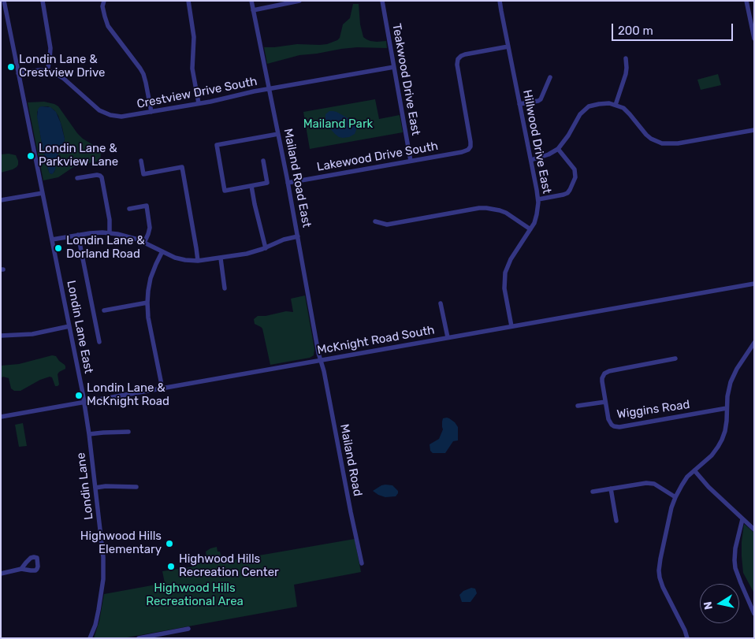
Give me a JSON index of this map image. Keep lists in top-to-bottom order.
{
  "streets": {
    "street": [
      "Teakwood Drive East",
      "Crestview Drive South",
      "Hillwood Drive East",
      "Lakewood Drive South",
      "Mailand Road East",
      "Londin Lane East",
      "McKnight Road South",
      "Wiggins Road",
      "Mailand Road",
      "Londin Lane"
    ]
  },
  "crossings": [
    ["Teakwood Drive East", "Crestview Drive South"],
    ["Teakwood Drive East", "Lakewood Drive South"],
    ["Crestview Drive South", "Mailand Road East"],
    ["Crestview Drive South", "Londin Lane East"],
    ["Hillwood Drive East", "Lakewood Drive South"],
    ["Hillwood Drive East", "McKnight Road South"],
    ["Lakewood Drive South", "Mailand Road East"],
    ["Mailand Road East", "McKnight Road South"],
    ["Mailand Road East", "Mailand Road"],
    ["Londin Lane East", "McKnight Road South"],
    ["Londin Lane East", "Londin Lane"],
    ["McKnight Road South", "Mailand Road"],
    ["McKnight Road South", "Londin Lane"]
  ],
  "parks": ["Mailand Park", "Highwood Hills Recreational Area"],
  "places": [
    "Londin Lane & Crestview Drive",
    "Londin Lane & Parkview Lane",
    "Londin Lane & Dorland Road",
    "Londin Lane & McKnight Road",
    "Highwood Hills Elementary",
    "Highwood Hills Recreation Center"
  ],
  "scale_bar": "200 m",
  "north": "left"
}
